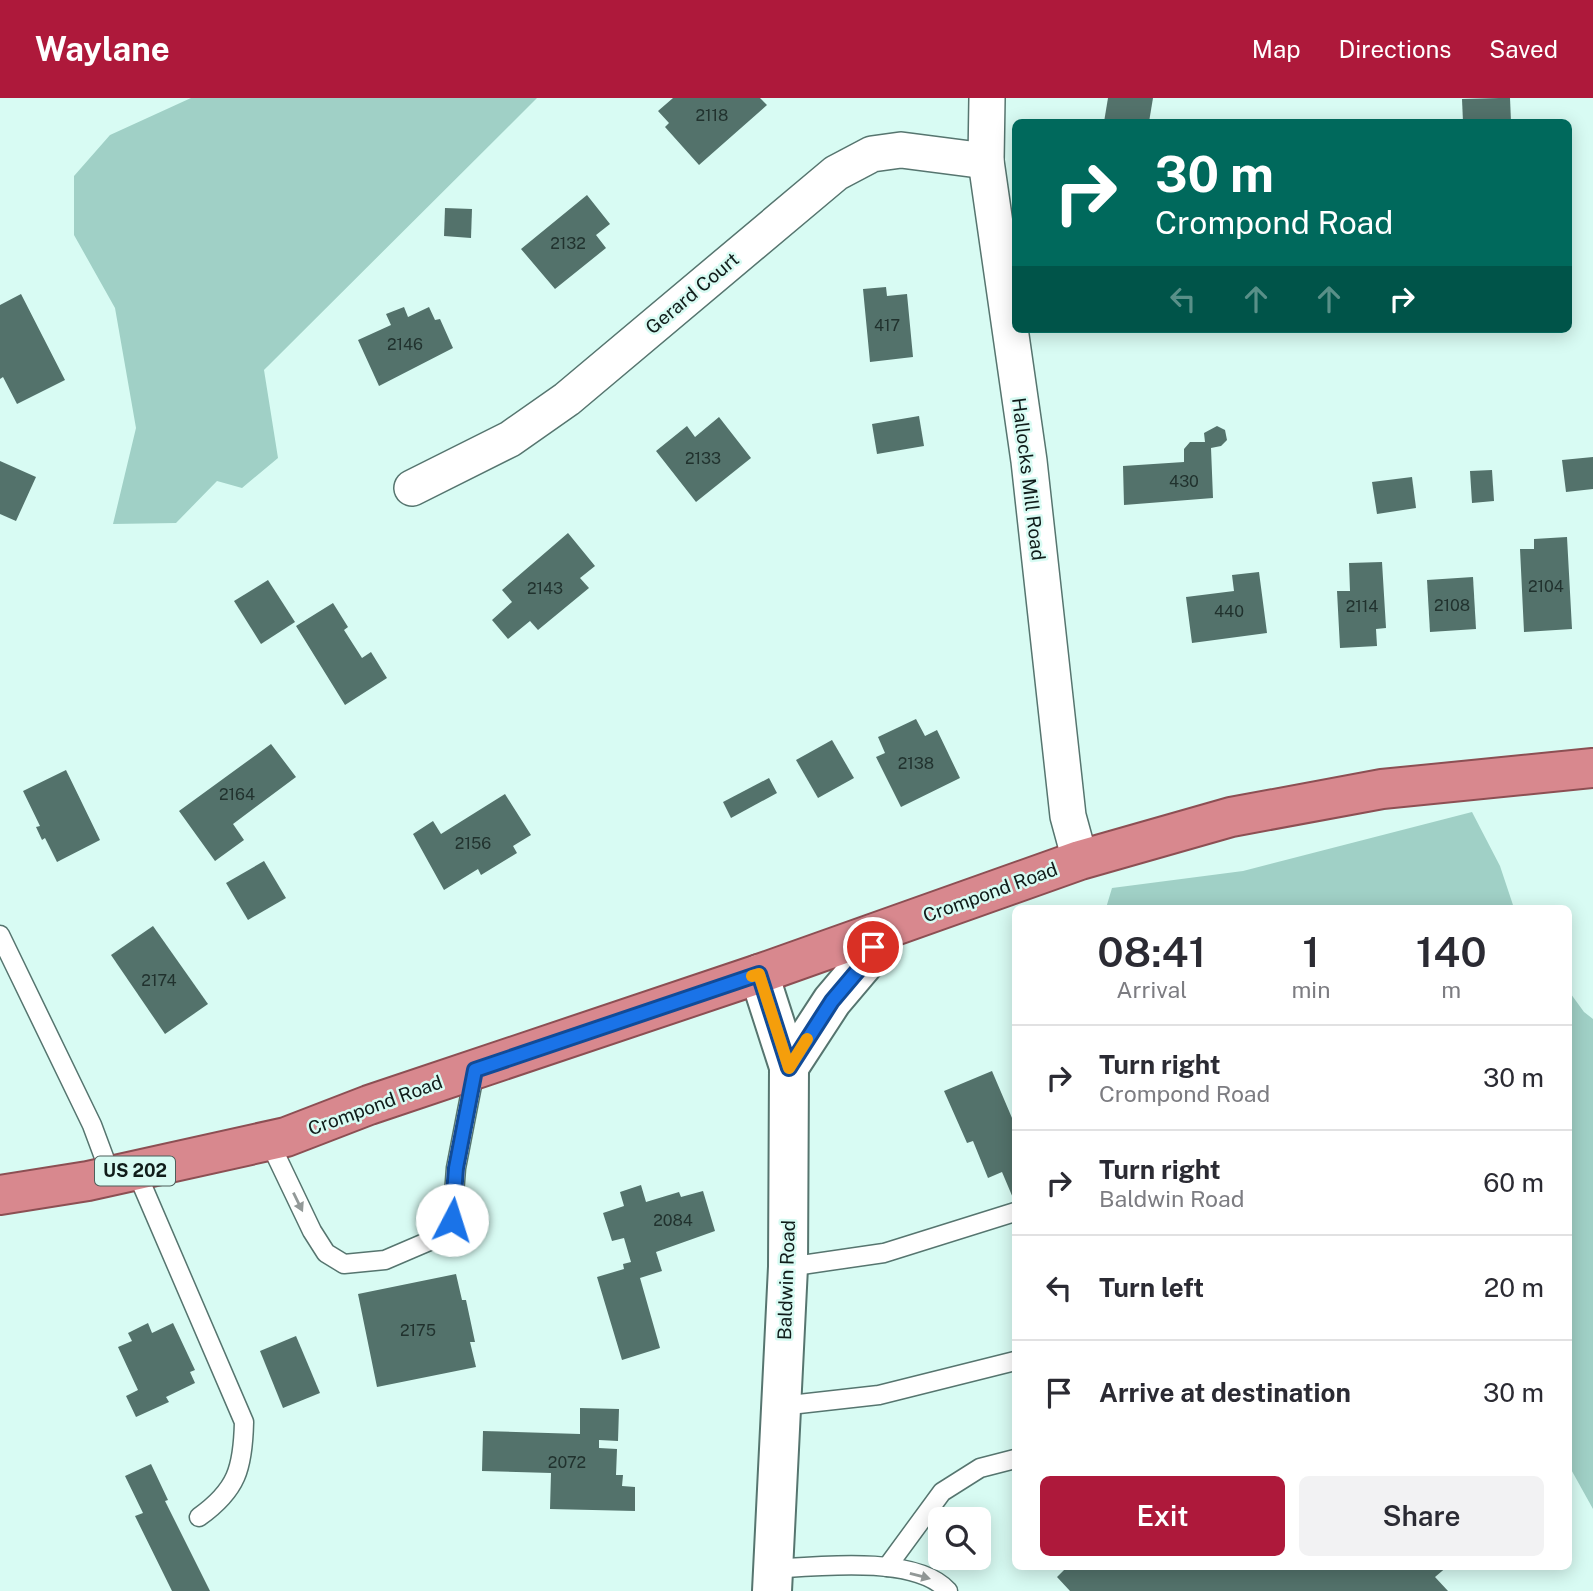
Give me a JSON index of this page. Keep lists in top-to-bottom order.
{
  "streets": {
    "highway": ["Crompond Road", "US 202"],
    "street": ["Gerard Court", "Hallocks Mill Road", "Baldwin Road"]
  },
  "crossings": [
    ["Gerard Court", "Hallocks Mill Road"],
    ["Hallocks Mill Road", "Crompond Road"],
    ["Crompond Road", "Baldwin Road"]
  ],
  "house_numbers": [
    "2118",
    "2132",
    "417",
    "2146",
    "2133",
    "430",
    "2104",
    "2143",
    "2108",
    "2114",
    "440",
    "2138",
    "2164",
    "2156",
    "2174",
    "2084",
    "2175",
    "2072"
  ],
  "page": {
    "header": "Waylane",
    "nav": ["Map", "Directions", "Saved"],
    "turn": ["30 m", "Crompond Road"],
    "eta": [
      "08:41",
      "Arrival",
      "1",
      "min",
      "140",
      "m"
    ],
    "list": [
      {
        "name": "Turn right",
        "note": "Crompond Road",
        "value": "30 m"
      },
      {
        "name": "Turn right",
        "note": "Baldwin Road",
        "value": "60 m"
      },
      {
        "name": "Turn left",
        "value": "20 m"
      },
      {
        "name": "Arrive at destination",
        "value": "30 m"
      }
    ],
    "buttons": ["Exit", "Share"]
  }
}
